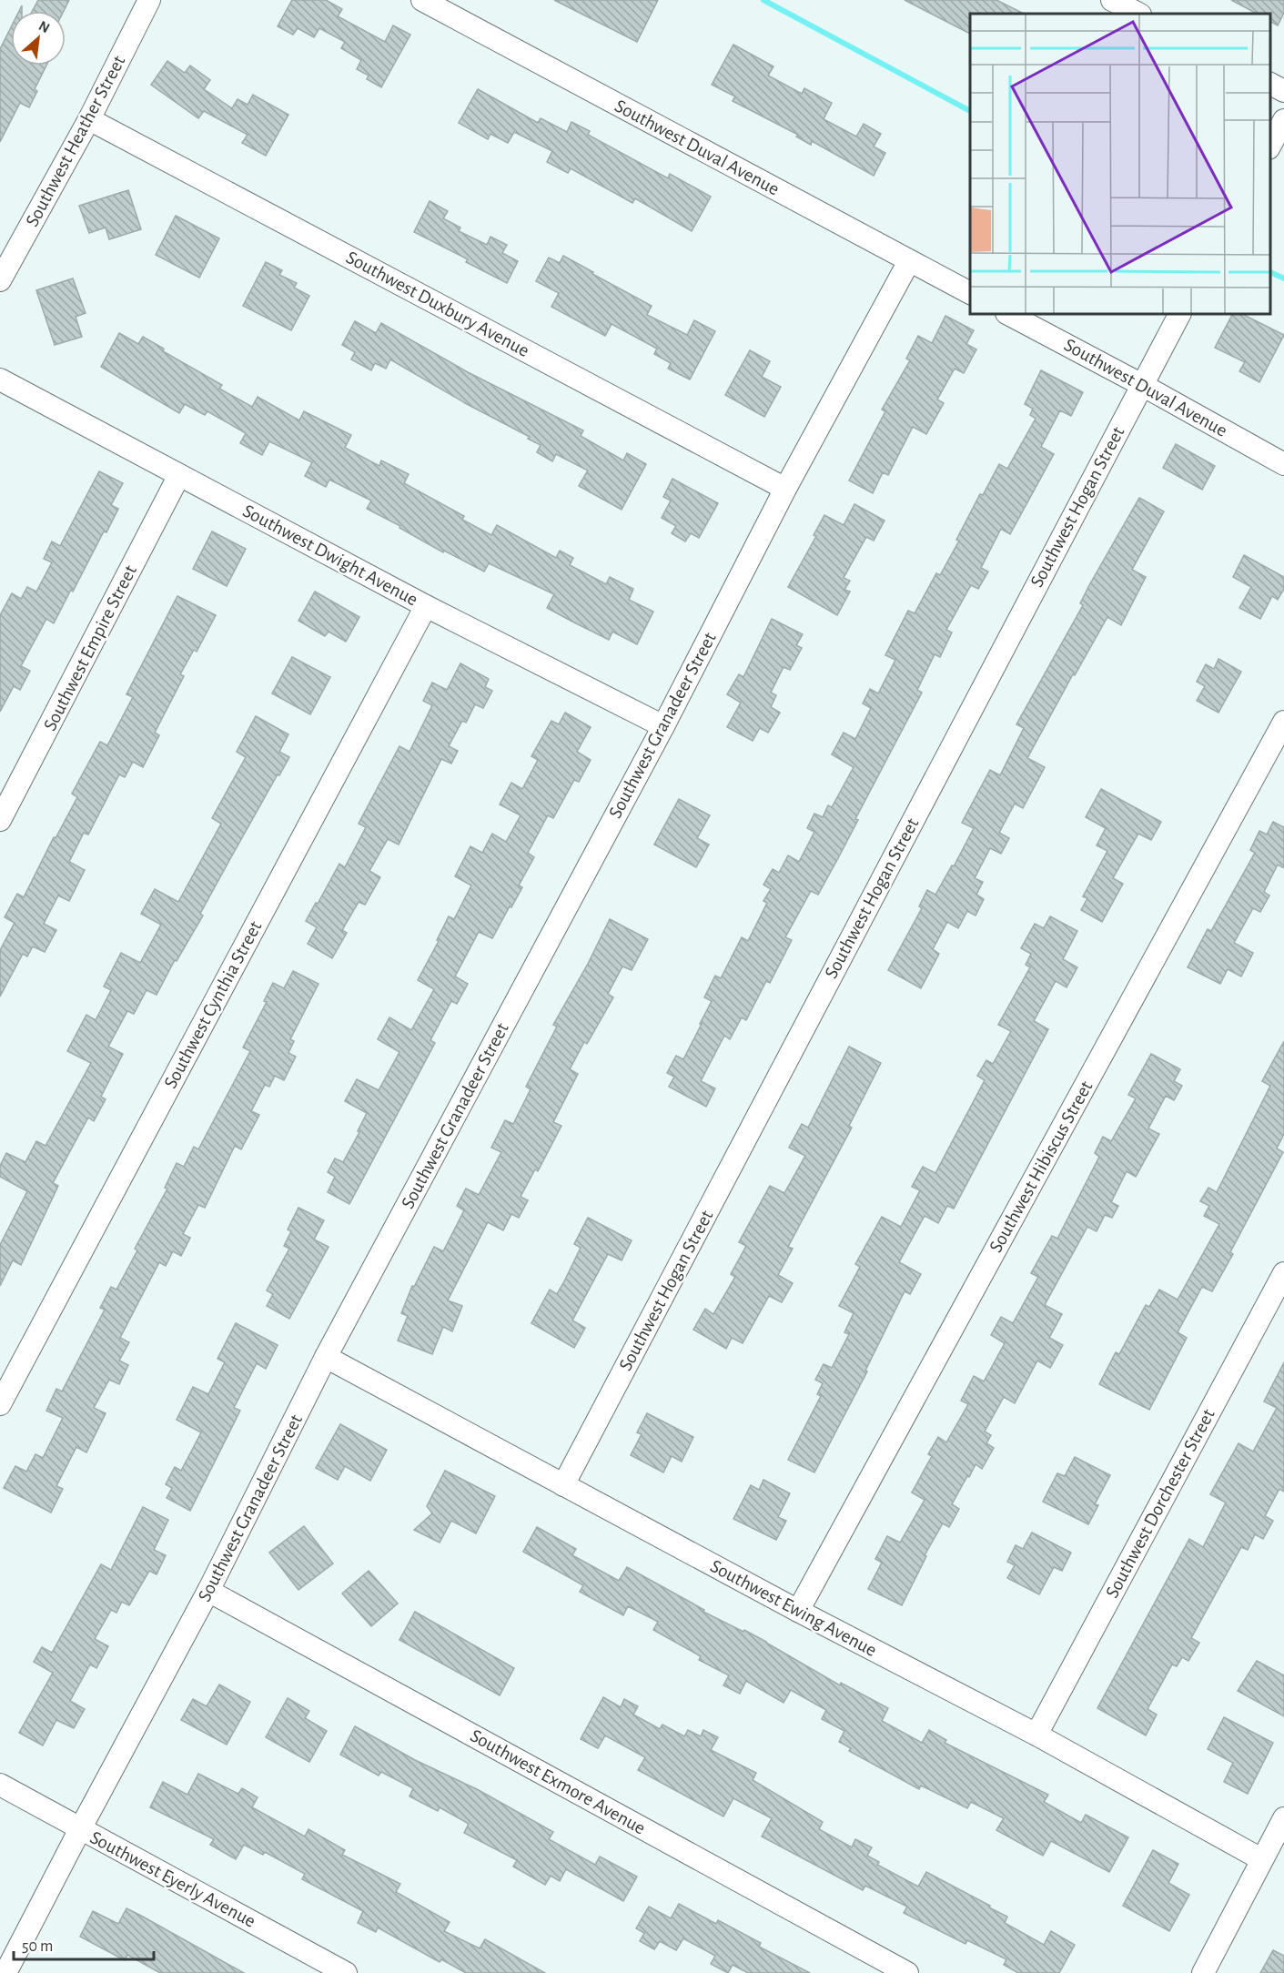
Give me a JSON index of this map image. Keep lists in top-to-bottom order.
{
  "streets": {
    "street": [
      "Southwest Heather Street",
      "Southwest Duval Avenue",
      "Southwest Duxbury Avenue",
      "Southwest Hogan Street",
      "Southwest Dwight Avenue",
      "Southwest Empire Street",
      "Southwest Granadeer Street",
      "Southwest Cynthia Street",
      "Southwest Hibiscus Street",
      "Southwest Dorchester Street",
      "Southwest Ewing Avenue",
      "Southwest Exmore Avenue",
      "Southwest Eyerly Avenue"
    ]
  },
  "crossings": [
    ["Southwest Heather Street", "Southwest Duxbury Avenue"],
    ["Southwest Duval Avenue", "Southwest Hogan Street"],
    ["Southwest Duval Avenue", "Southwest Granadeer Street"],
    ["Southwest Duxbury Avenue", "Southwest Granadeer Street"],
    ["Southwest Hogan Street", "Southwest Ewing Avenue"],
    ["Southwest Dwight Avenue", "Southwest Empire Street"],
    ["Southwest Dwight Avenue", "Southwest Granadeer Street"],
    ["Southwest Dwight Avenue", "Southwest Cynthia Street"],
    ["Southwest Granadeer Street", "Southwest Ewing Avenue"],
    ["Southwest Granadeer Street", "Southwest Exmore Avenue"],
    ["Southwest Granadeer Street", "Southwest Eyerly Avenue"],
    ["Southwest Hibiscus Street", "Southwest Ewing Avenue"],
    ["Southwest Dorchester Street", "Southwest Ewing Avenue"]
  ],
  "scale_bar": "50 m",
  "north": "top right"
}
